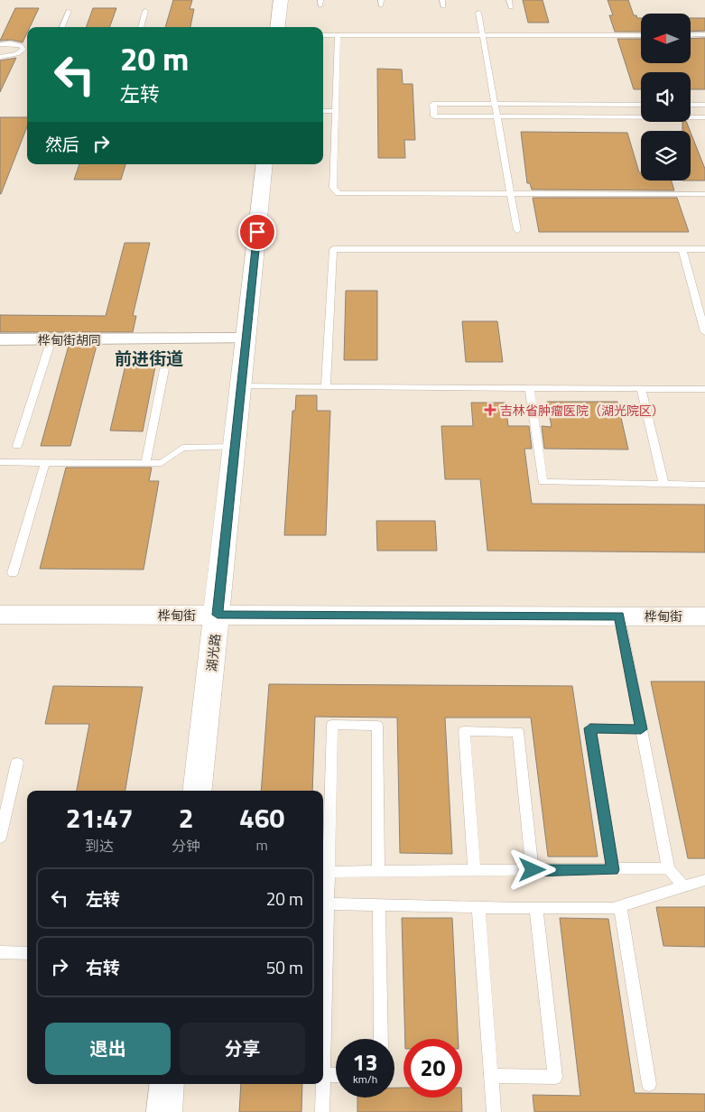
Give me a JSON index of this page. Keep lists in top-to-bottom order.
{
  "streets": {
    "street": ["桦甸街胡同", "桦甸街", "湖光路"]
  },
  "crossings": [
    ["桦甸街胡同", "湖光路"],
    ["桦甸街", "湖光路"]
  ],
  "districts": ["前进街道"],
  "places": {
    "health": ["吉林省肿瘤医院（湖光院区）"]
  },
  "north": "left",
  "page": {
    "turn": ["20 m", "左转"],
    "then": "然后",
    "eta": [
      "21:47",
      "到达",
      "2",
      "分钟",
      "460",
      "m"
    ],
    "list": [
      {
        "name": "左转",
        "value": "20 m"
      },
      {
        "name": "右转",
        "value": "50 m"
      }
    ],
    "buttons": ["退出", "分享"],
    "speed": "13 km/h",
    "limit": "20"
  }
}
